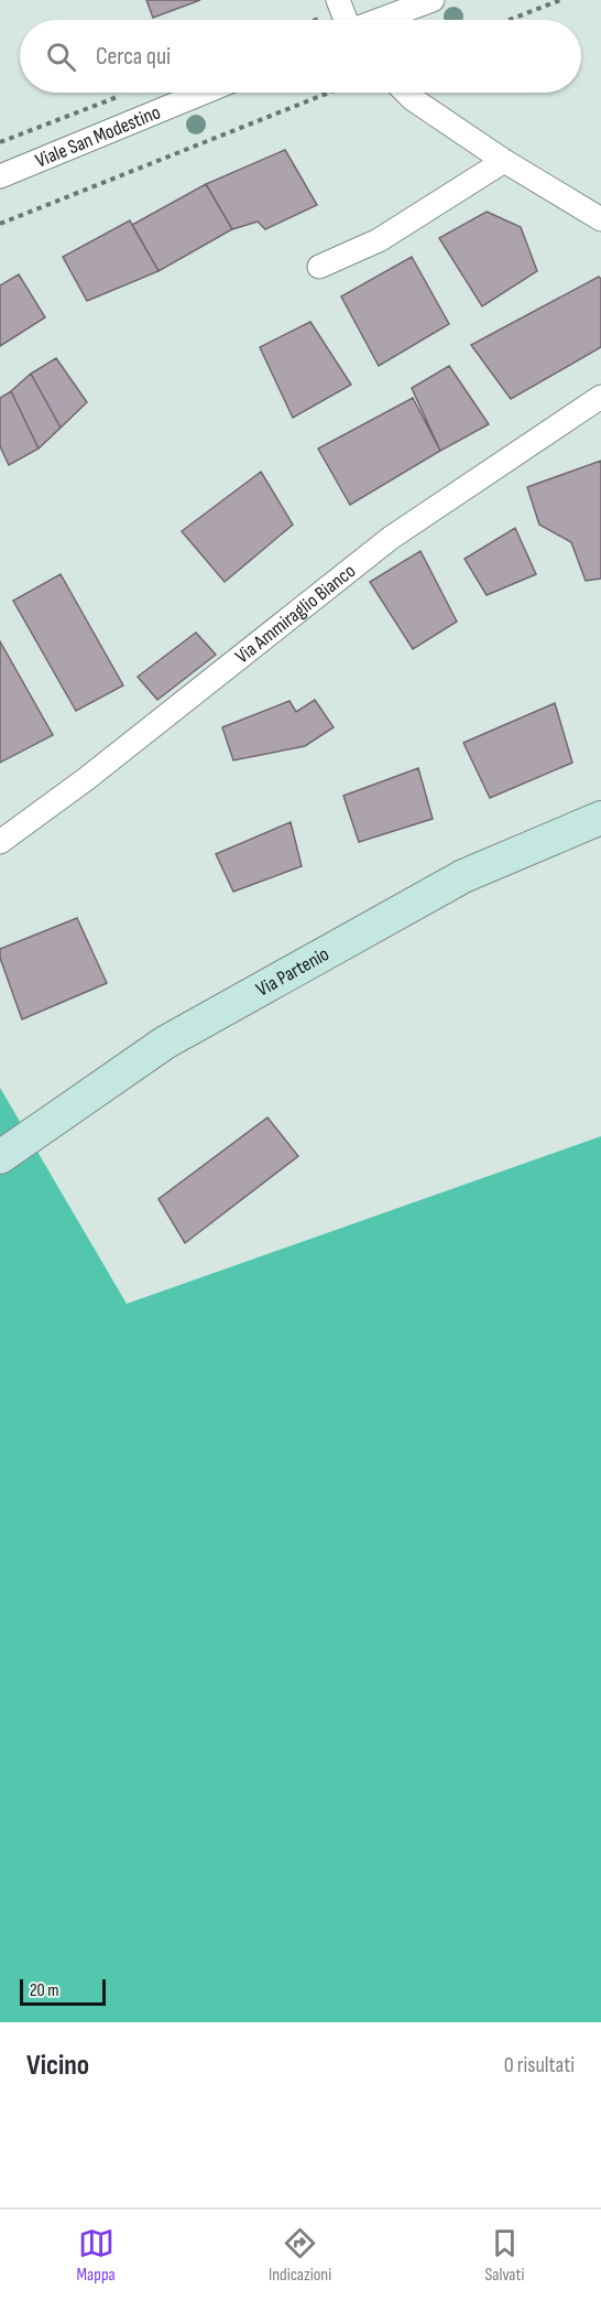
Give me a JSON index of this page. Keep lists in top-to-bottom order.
{
  "streets": {
    "main road": ["Via Partenio"],
    "street": ["Viale San Modestino", "Via Ammiraglio Bianco"]
  },
  "scale_bar": "20 m",
  "page": {
    "search": "Cerca qui",
    "scale": "20 m",
    "heading": ["Vicino", "0 risultati"],
    "nav": ["Mappa", "Indicazioni", "Salvati"]
  }
}
